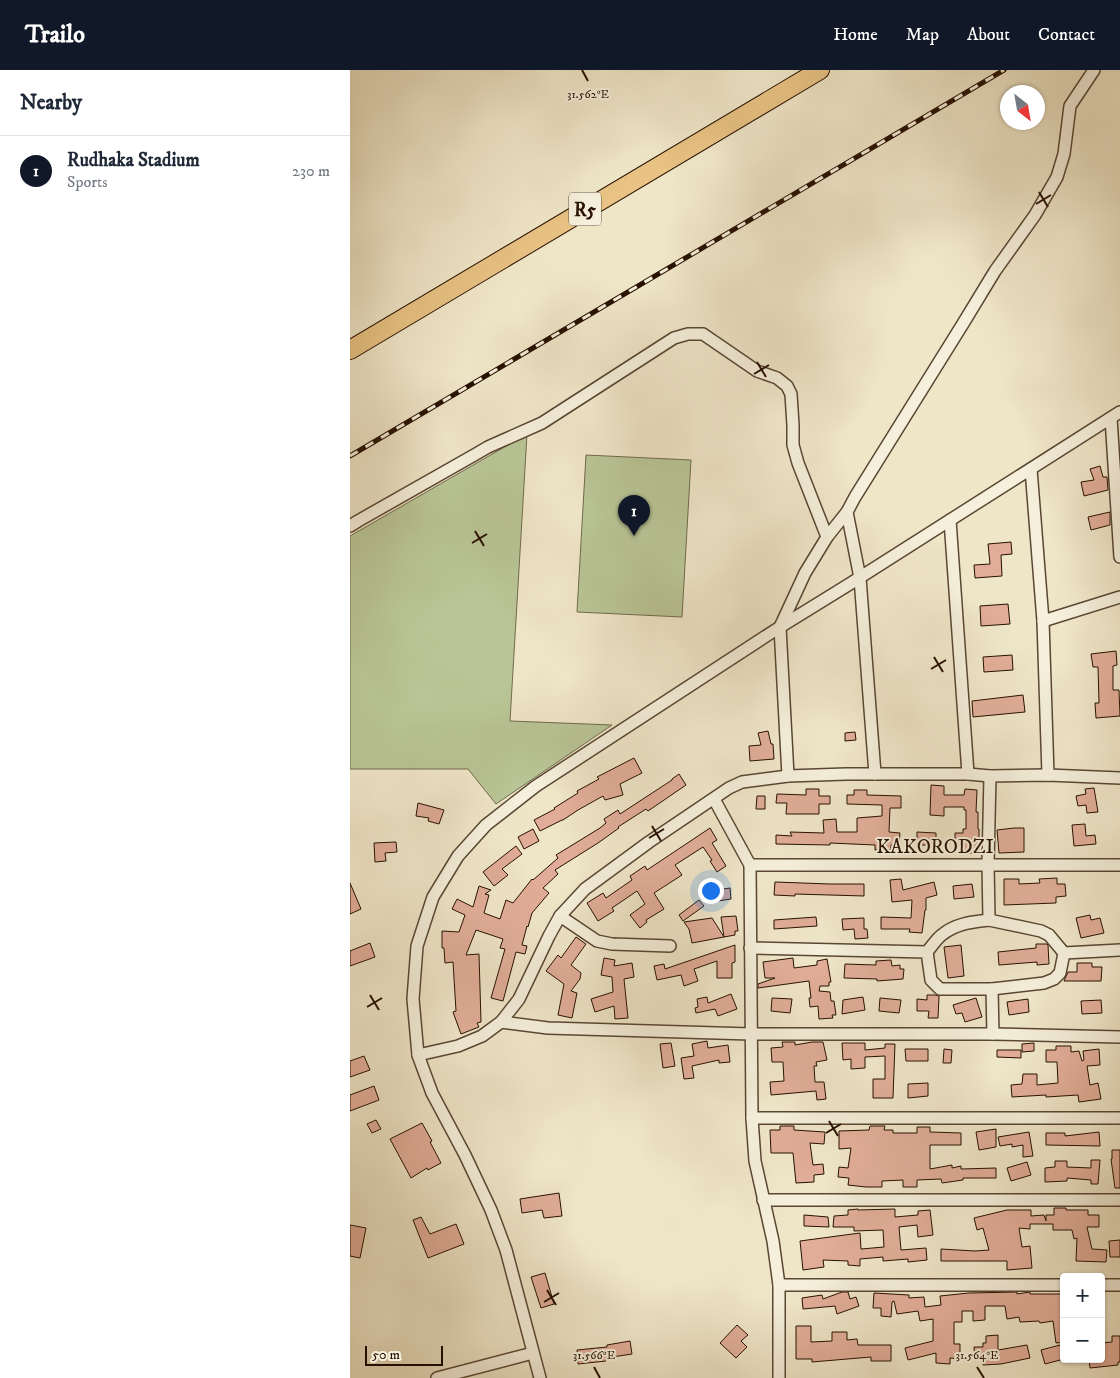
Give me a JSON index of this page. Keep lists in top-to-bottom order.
{
  "streets": {
    "highway": ["R5"],
    "street": ["KAKORODZI"]
  },
  "scale_bar": "50 m",
  "north": "bottom right",
  "page": {
    "header": "Trailo",
    "nav": [
      "Home",
      "Map",
      "About",
      "Contact"
    ],
    "heading": "Nearby",
    "list": [
      {
        "mark": "1",
        "name": "Rudhaka Stadium",
        "note": "Sports",
        "value": "230 m"
      }
    ],
    "pins": "1",
    "map_buttons": ["+", "−"],
    "scale": "50 m"
  },
  "coordinates": ["31.562°E", "31.566°E", "31.564°E"]
}
